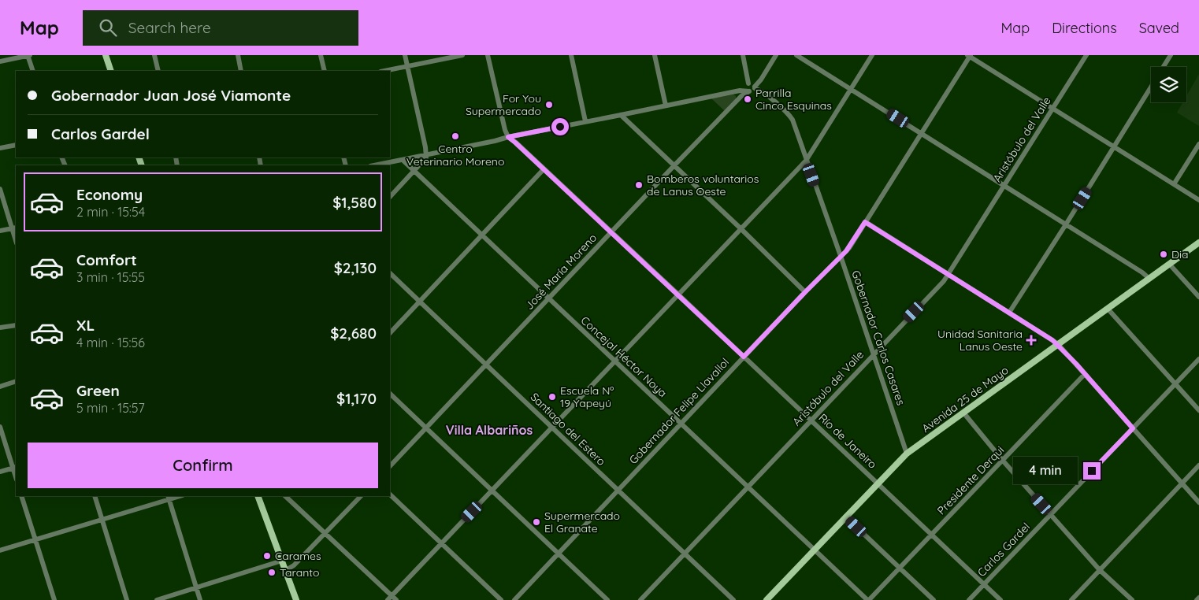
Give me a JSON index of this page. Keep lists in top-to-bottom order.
{
  "streets": {
    "main road": ["Avenida 25 de Mayo"],
    "street": [
      "Aristóbulo del Valle",
      "José María Moreno",
      "Gobernador Carlos Casares",
      "Concejal Héctor Noya",
      "Gobernador Felipe Llavallol",
      "Santiago del Estero",
      "Río de Janeiro",
      "Presidente Derqui",
      "Carlos Gardel"
    ]
  },
  "crossings": [
    ["Aristóbulo del Valle", "Gobernador Carlos Casares"],
    ["Aristóbulo del Valle", "Concejal Héctor Noya"],
    ["Aristóbulo del Valle", "Santiago del Estero"],
    ["Aristóbulo del Valle", "Río de Janeiro"],
    ["José María Moreno", "Gobernador Carlos Casares"],
    ["José María Moreno", "Concejal Héctor Noya"],
    ["José María Moreno", "Santiago del Estero"],
    ["José María Moreno", "Río de Janeiro"],
    ["Gobernador Carlos Casares", "Avenida 25 de Mayo"],
    ["Gobernador Carlos Casares", "Gobernador Felipe Llavallol"],
    ["Concejal Héctor Noya", "Avenida 25 de Mayo"],
    ["Concejal Héctor Noya", "Gobernador Felipe Llavallol"],
    ["Concejal Héctor Noya", "Presidente Derqui"],
    ["Avenida 25 de Mayo", "Río de Janeiro"],
    ["Gobernador Felipe Llavallol", "Santiago del Estero"],
    ["Gobernador Felipe Llavallol", "Río de Janeiro"],
    ["Río de Janeiro", "Presidente Derqui"],
    ["Río de Janeiro", "Carlos Gardel"]
  ],
  "districts": ["Villa Albariños"],
  "places": {
    "other": [
      "Parrilla Cinco Esquinas",
      "For You Supermercado",
      "Centro Veterinario Moreno",
      "Bomberos voluntarios de Lanus Oeste",
      "Dia",
      "Escuela Nº 19 Yapeyú",
      "Supermercado El Granate",
      "Carames",
      "Taranto"
    ],
    "health": ["Unidad Sanitaria Lanus Oeste"]
  },
  "page": {
    "header": "Map",
    "search": "Search here",
    "nav": ["Map", "Directions", "Saved"],
    "banner": ["Gobernador Juan José Viamonte", "Carlos Gardel"],
    "list": [
      {
        "name": "Economy",
        "note": "2 min · 15:54",
        "value": "$1,580"
      },
      {
        "name": "Comfort",
        "note": "3 min · 15:55",
        "value": "$2,130"
      },
      {
        "name": "XL",
        "note": "4 min · 15:56",
        "value": "$2,680"
      },
      {
        "name": "Green",
        "note": "5 min · 15:57",
        "value": "$1,170"
      }
    ],
    "buttons": "Confirm",
    "bubble": "4 min"
  }
}
